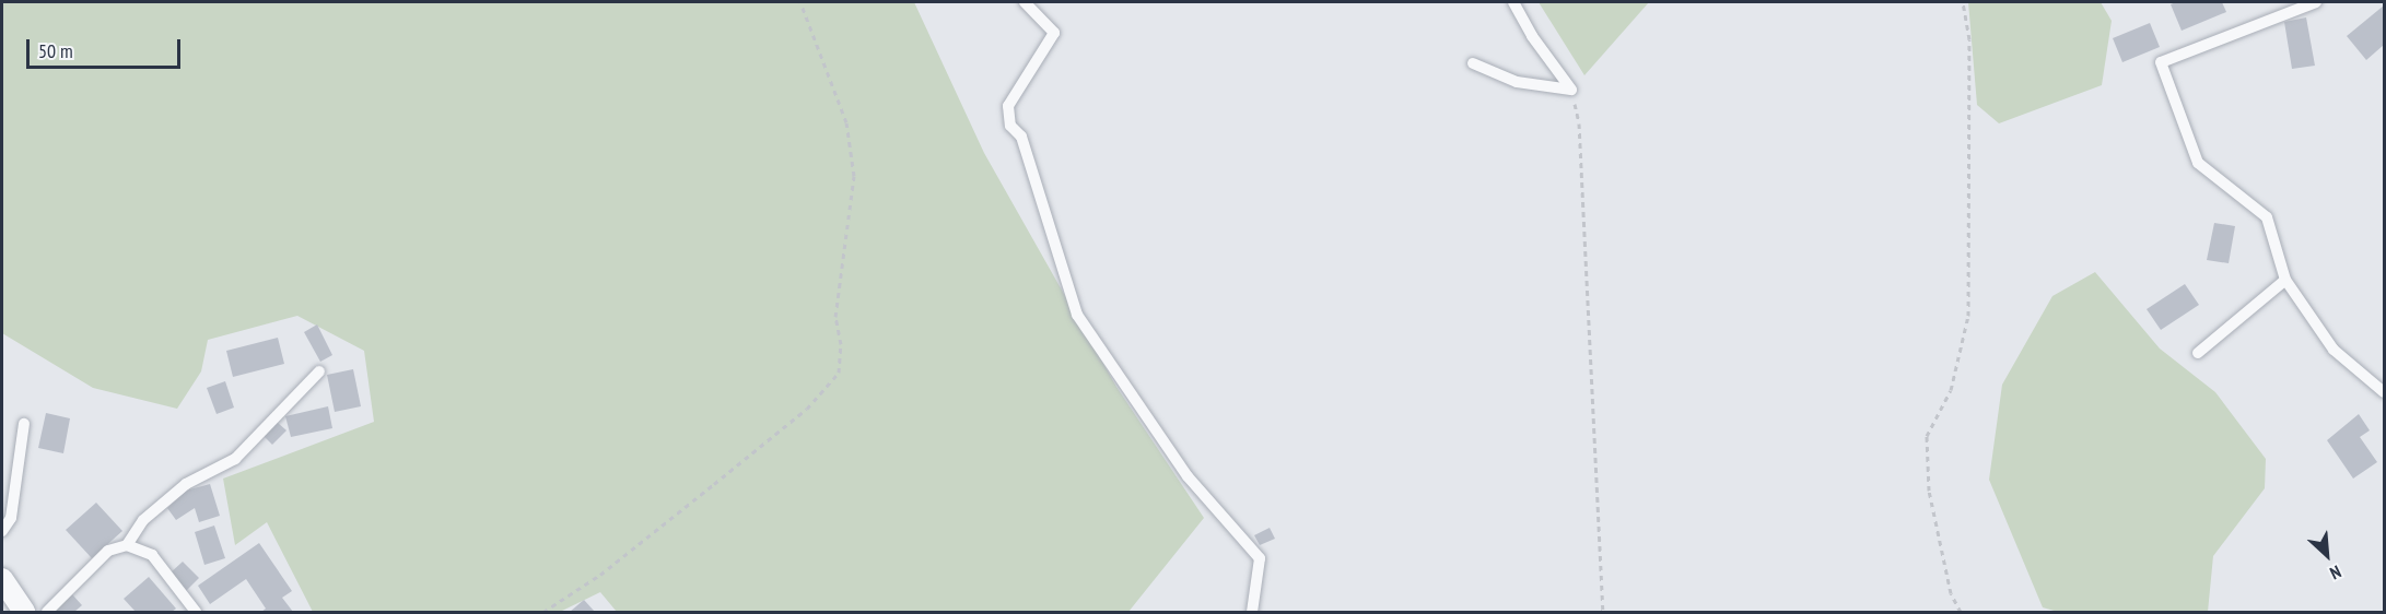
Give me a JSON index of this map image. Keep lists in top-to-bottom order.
{
  "scale_bar": "50 m",
  "north": "bottom right"
}
